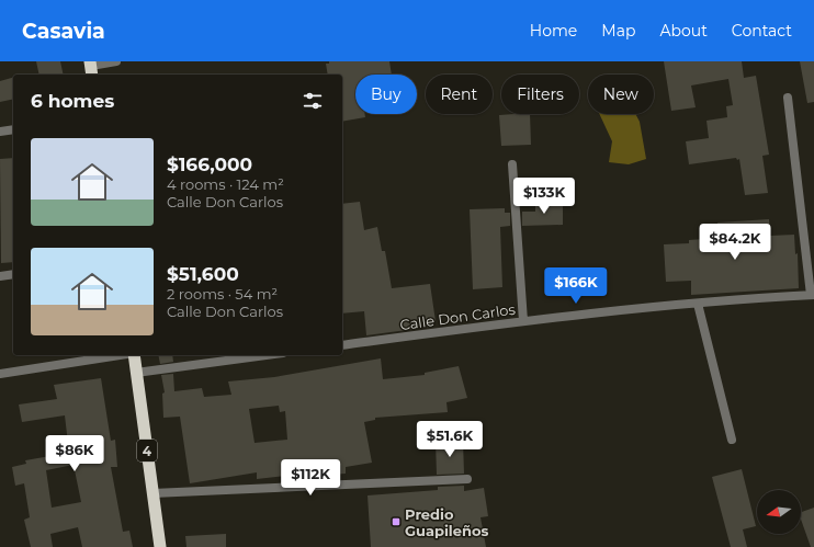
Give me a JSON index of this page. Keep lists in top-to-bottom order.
{
  "streets": {
    "highway": ["4"],
    "street": ["Calle Don Carlos"]
  },
  "places": {
    "transit": ["Predio Guapileños"]
  },
  "north": "left",
  "page": {
    "header": "Casavia",
    "nav": [
      "Home",
      "Map",
      "About",
      "Contact"
    ],
    "chip": [
      "Buy",
      "Rent",
      "Filters",
      "New"
    ],
    "heading": "6 homes",
    "list": [
      {
        "name": "$166,000",
        "note": "4 rooms · 124 m² · Calle Don Carlos"
      },
      {
        "name": "$51,600",
        "note": "2 rooms · 54 m² · Calle Don Carlos"
      }
    ],
    "price": [
      "$133K",
      "$84.2K",
      "$166K",
      "$51.6K",
      "$86K",
      "$112K"
    ]
  }
}
